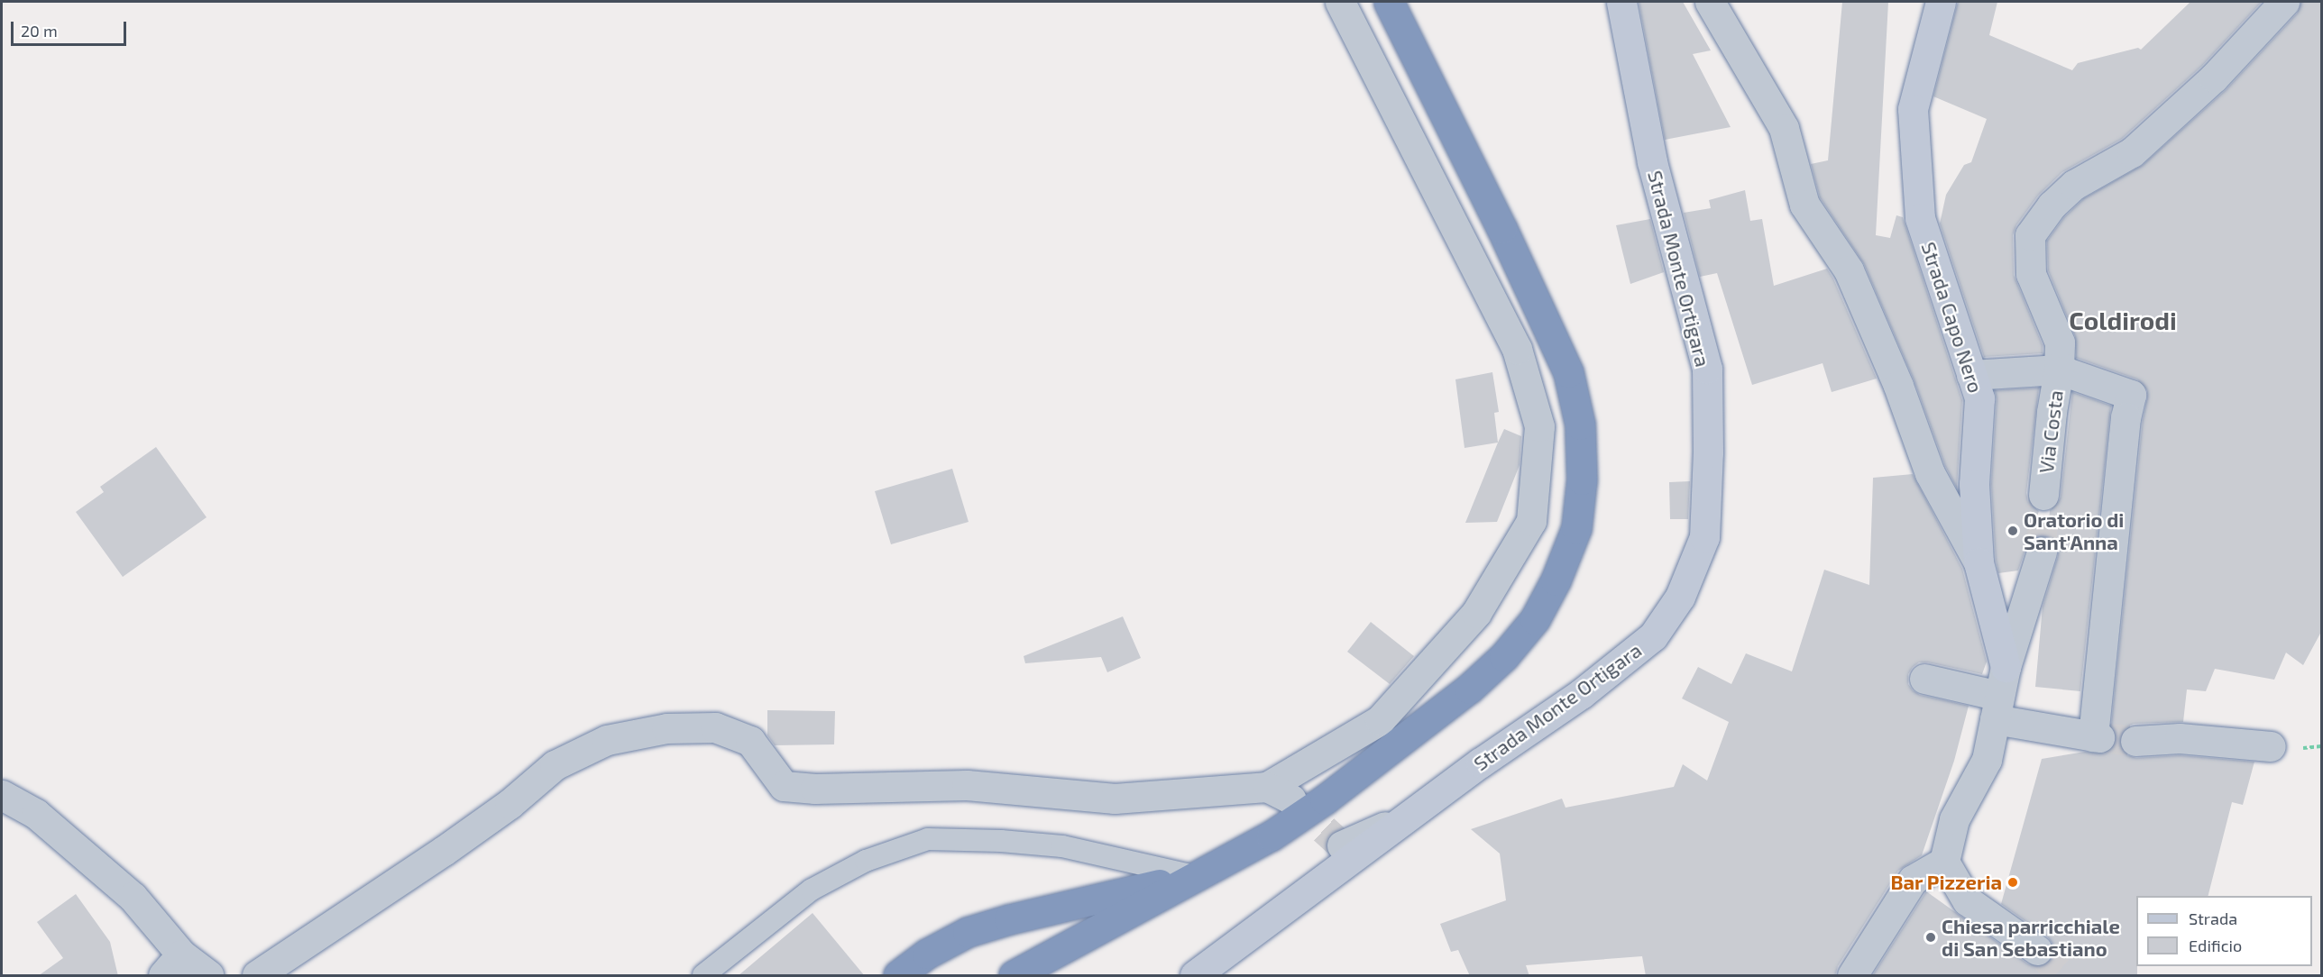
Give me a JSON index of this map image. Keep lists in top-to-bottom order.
{
  "streets": {
    "main road": ["Strada Monte Ortigara", "Strada Capo Nero"],
    "street": ["Via Costa"]
  },
  "districts": ["Coldirodi"],
  "places": ["Oratorio di Sant'Anna", "Bar Pizzeria", "Chiesa parricchiale di San Sebastiano"],
  "legend": ["Strada", "Edificio"],
  "scale_bar": "20 m"
}
